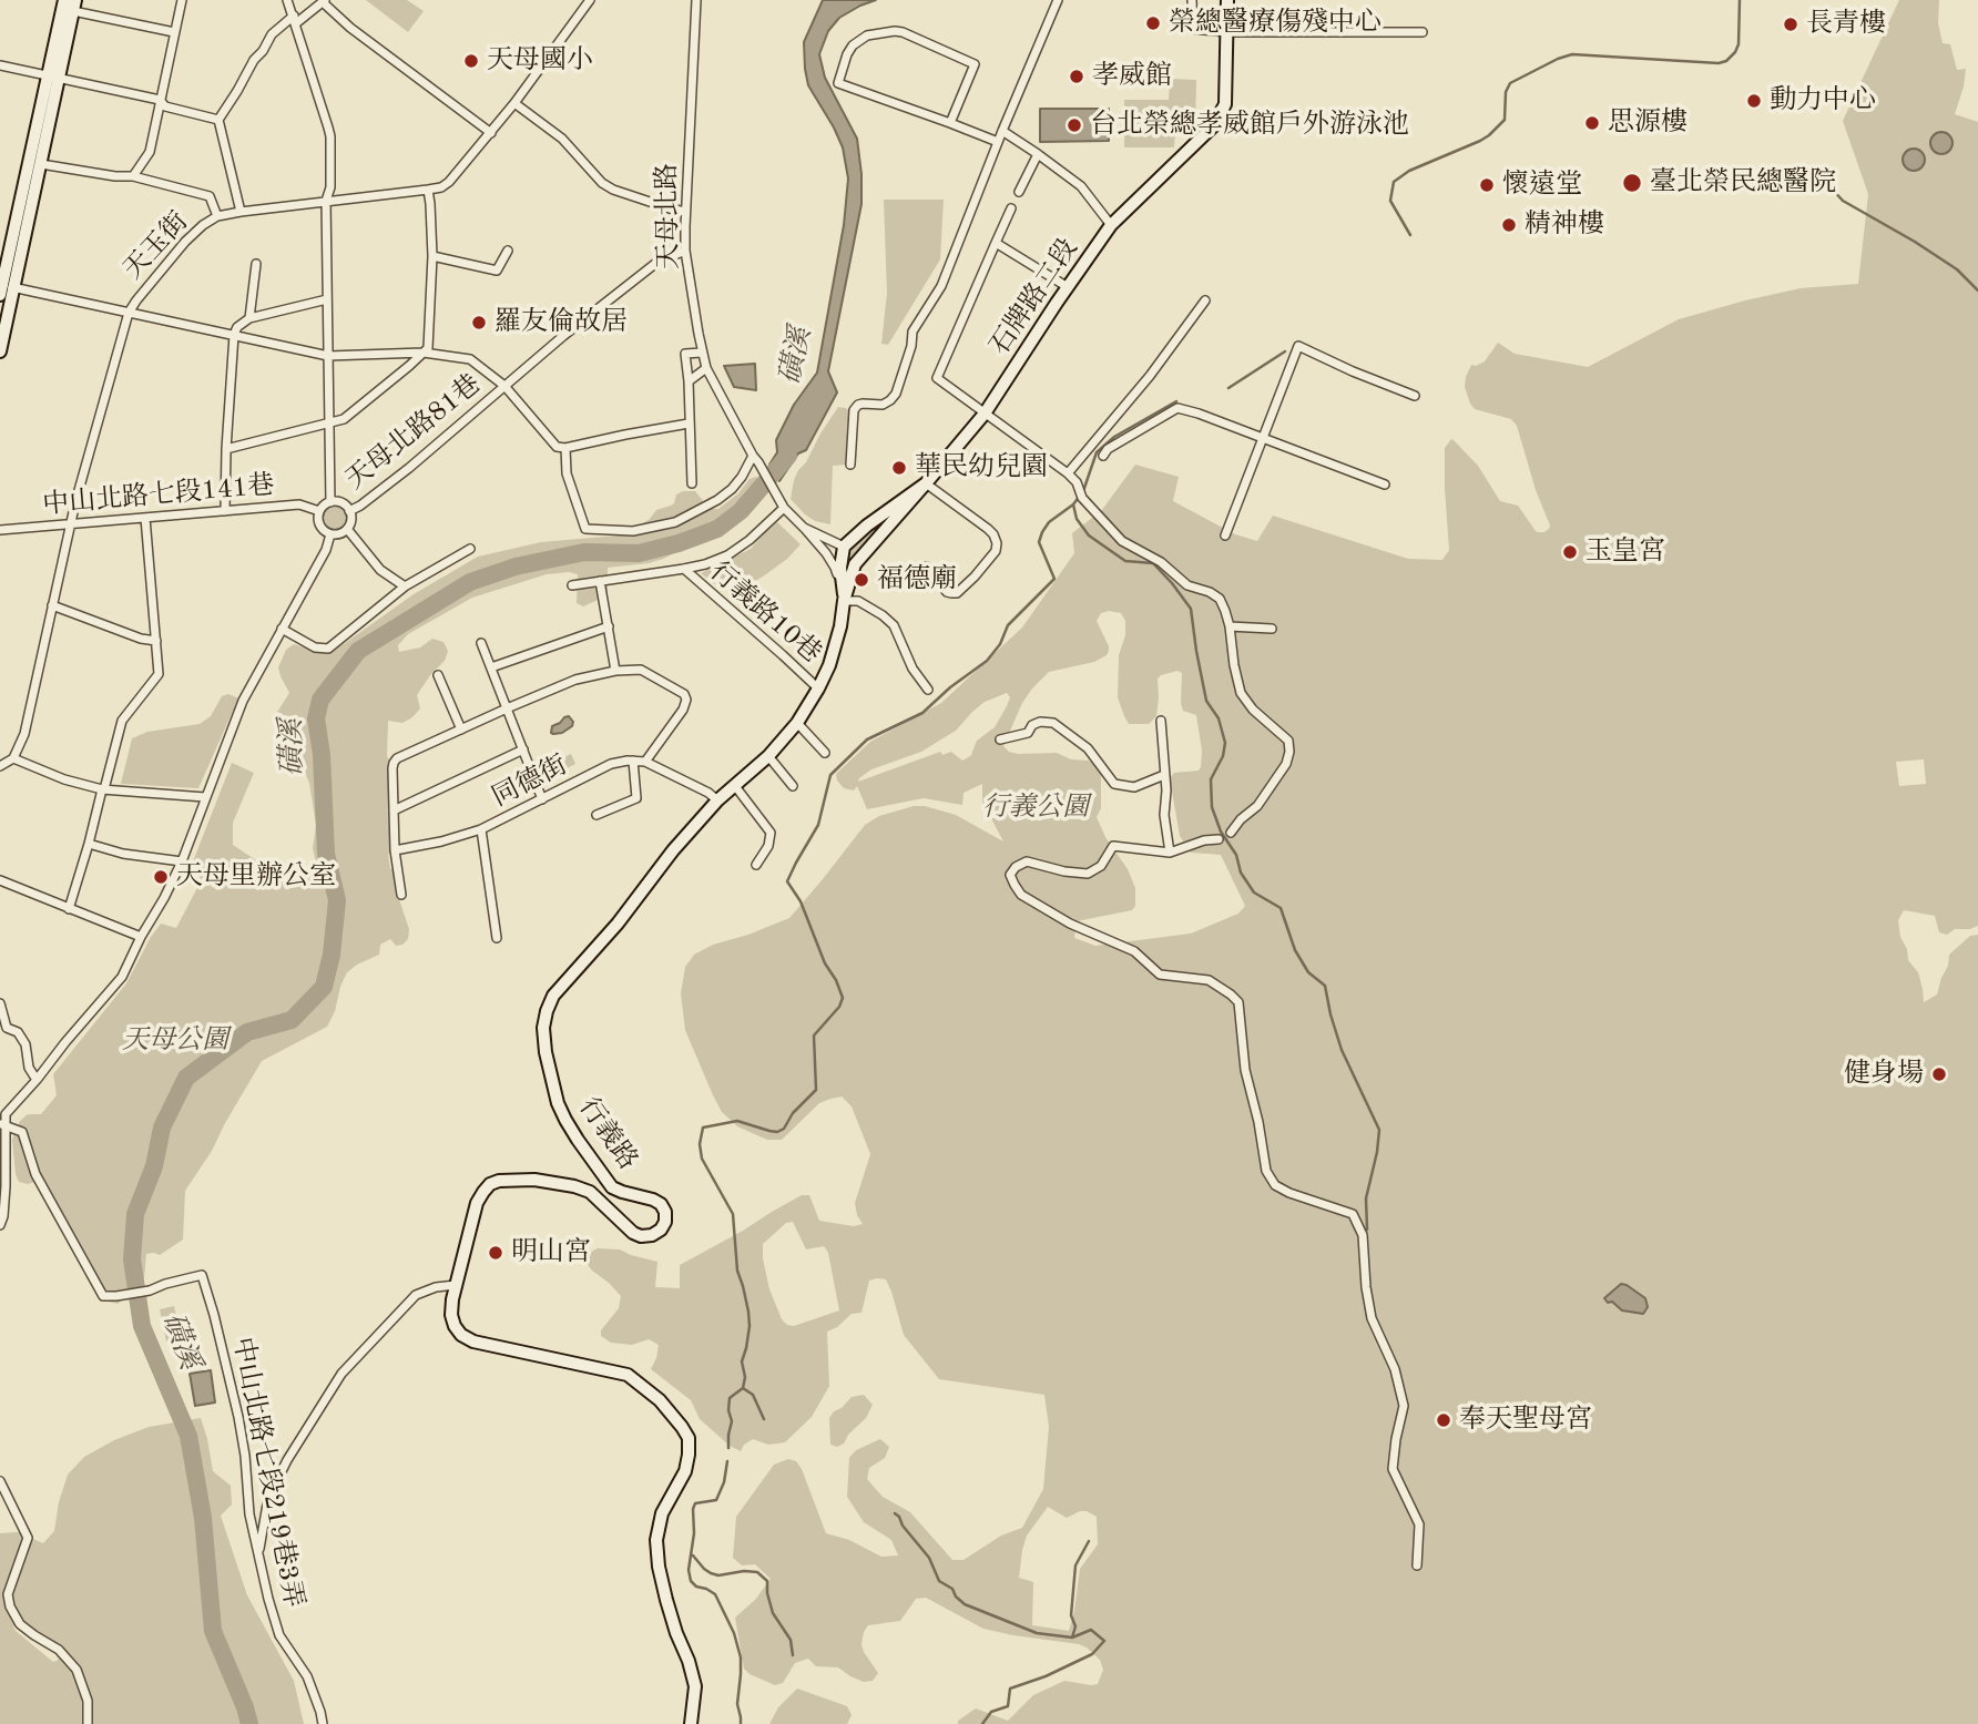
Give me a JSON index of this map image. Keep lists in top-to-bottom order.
{
  "streets": {
    "street": [
      "天母北路",
      "天玉街",
      "石牌路二段",
      "天母北路81巷",
      "中山北路七段141巷",
      "行義路10巷",
      "同德街",
      "行義路",
      "中山北路七段219巷3弄"
    ]
  },
  "crossings": [
    ["天母北路", "天母北路81巷"],
    ["天玉街", "中山北路七段141巷"],
    ["天母北路81巷", "中山北路七段141巷"],
    ["行義路10巷", "行義路"],
    ["同德街", "行義路"]
  ],
  "water": ["磺溪"],
  "parks": ["行義公園", "天母公園"],
  "places": [
    "榮總醫療傷殘中心",
    "長青樓",
    "天母國小",
    "孝威館",
    "動力中心",
    "思源樓",
    "台北榮總孝威館戶外游泳池",
    "臺北榮民總醫院",
    "懷遠堂",
    "精神樓",
    "羅友倫故居",
    "華民幼兒園",
    "玉皇宮",
    "福德廟",
    "天母里辦公室",
    "健身場",
    "明山宮",
    "奉天聖母宮"
  ]
}
